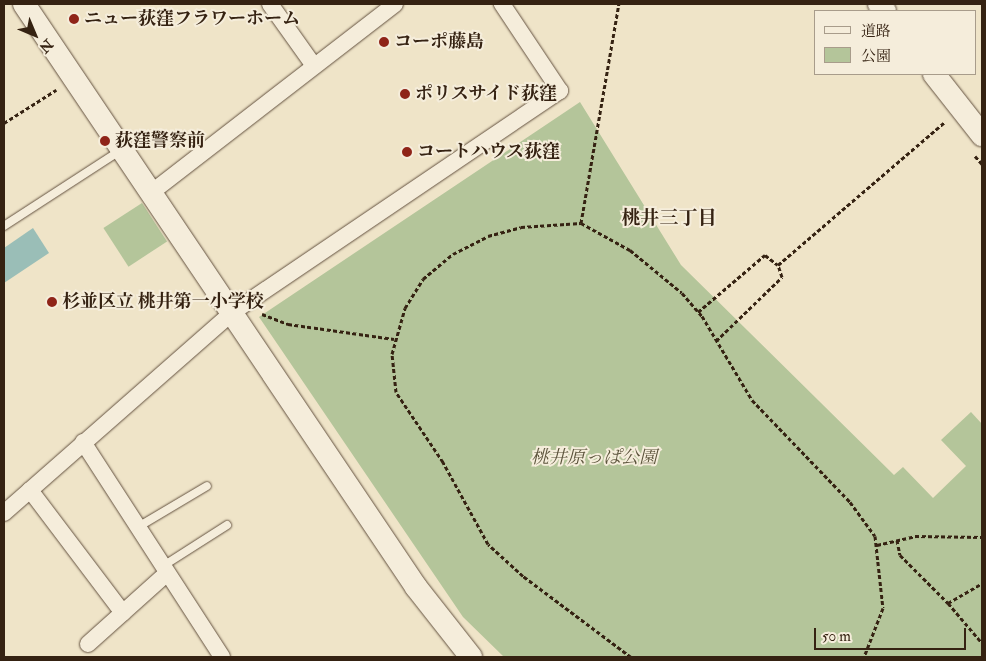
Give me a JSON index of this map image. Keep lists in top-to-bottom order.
{
  "districts": ["桃井三丁目"],
  "parks": ["桃井原っぱ公園"],
  "places": [
    "ニュー荻窪フラワーホーム",
    "コーポ藤島",
    "ポリスサイド荻窪",
    "荻窪警察前",
    "コートハウス荻窪",
    "杉並区立 桃井第一小学校"
  ],
  "legend": ["道路", "公園"],
  "scale_bar": "50 m",
  "north": "bottom right"
}
